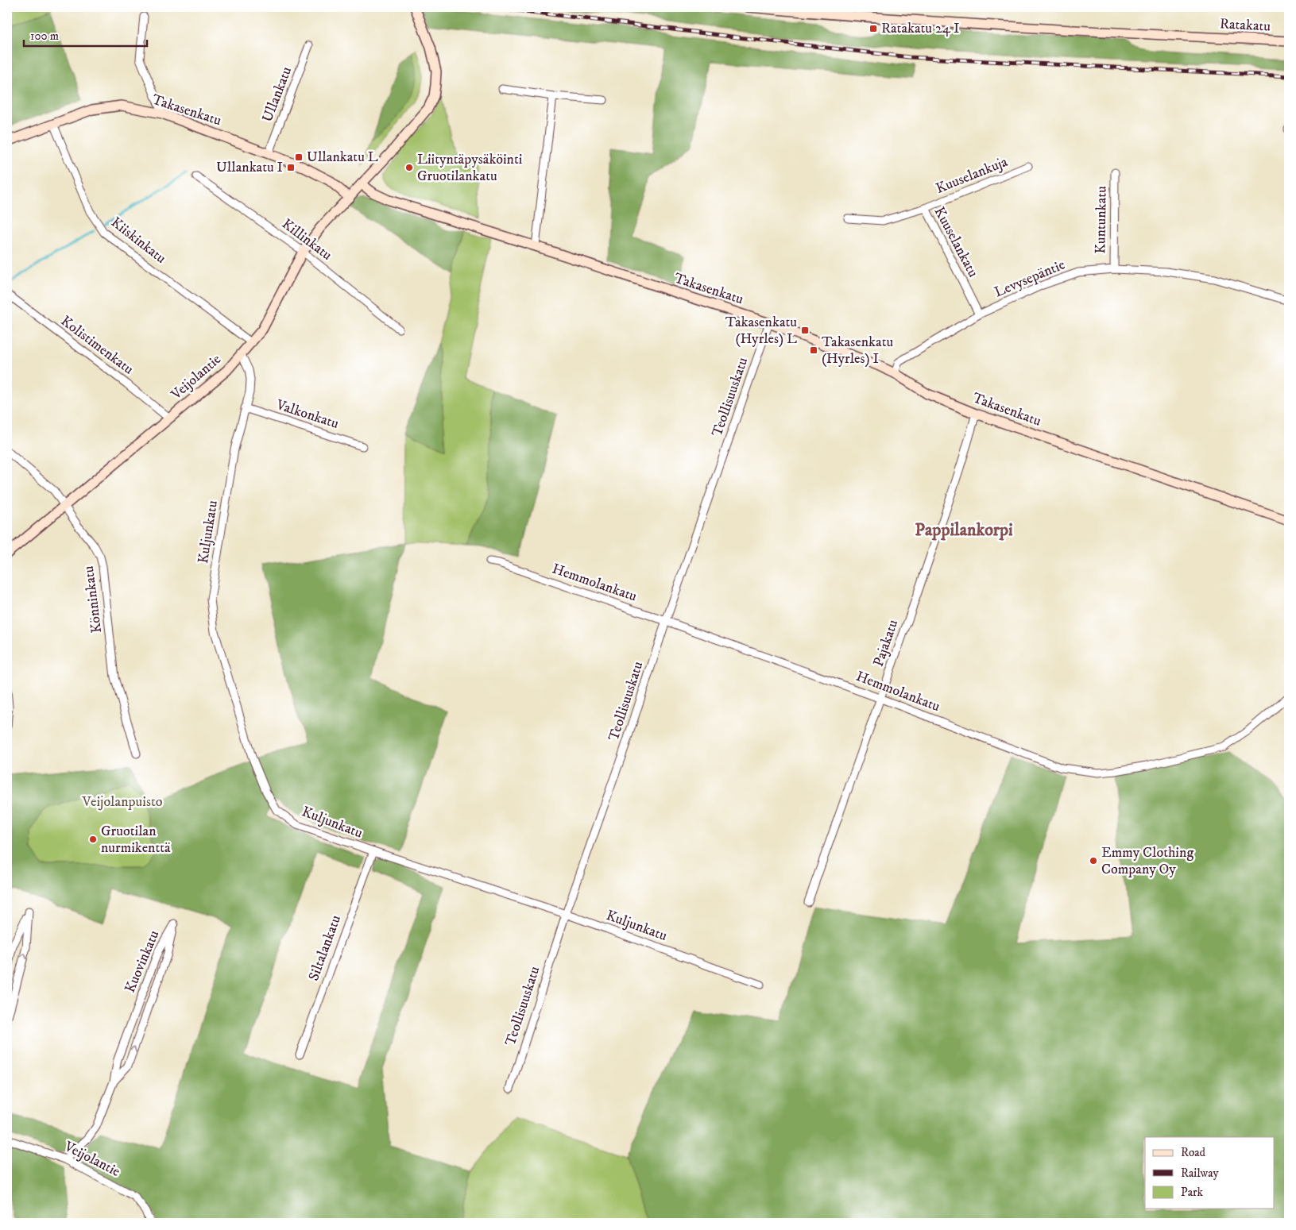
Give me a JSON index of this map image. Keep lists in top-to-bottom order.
{
  "streets": {
    "street": [
      "Ratakatu",
      "Ullankatu",
      "Takasenkatu",
      "Kuuselankuja",
      "Kuntunkatu",
      "Killinkatu",
      "Kiiskinkatu",
      "Kuuselankatu",
      "Levysepäntie",
      "Kolistimenkatu",
      "Veijolantie",
      "Teollisuuskatu",
      "Valkonkatu",
      "Kuljunkatu",
      "Hemmolankatu",
      "Könninkatu",
      "Pajakatu",
      "Siltalankatu",
      "Kuovinkatu"
    ]
  },
  "crossings": [
    ["Ullankatu", "Takasenkatu"],
    ["Takasenkatu", "Kiiskinkatu"],
    ["Takasenkatu", "Levysepäntie"],
    ["Takasenkatu", "Veijolantie"],
    ["Takasenkatu", "Teollisuuskatu"],
    ["Takasenkatu", "Pajakatu"],
    ["Kuuselankuja", "Kuuselankatu"],
    ["Kuntunkatu", "Levysepäntie"],
    ["Killinkatu", "Veijolantie"],
    ["Kiiskinkatu", "Veijolantie"],
    ["Kuuselankatu", "Levysepäntie"],
    ["Kolistimenkatu", "Veijolantie"],
    ["Veijolantie", "Kuljunkatu"],
    ["Veijolantie", "Könninkatu"],
    ["Veijolantie", "Kuovinkatu"],
    ["Teollisuuskatu", "Kuljunkatu"],
    ["Teollisuuskatu", "Hemmolankatu"],
    ["Valkonkatu", "Kuljunkatu"],
    ["Kuljunkatu", "Siltalankatu"],
    ["Hemmolankatu", "Pajakatu"]
  ],
  "districts": ["Pappilankorpi"],
  "parks": ["Veijolanpuisto"],
  "places": {
    "transit": [
      "Ratakatu 24 I",
      "Ullankatu L",
      "Ullankatu I",
      "Takasenkatu (Hyrles) L",
      "Takasenkatu (Hyrles) I"
    ],
    "other": ["Liityntäpysäköinti Gruotilankatu", "Gruotilan nurmikenttä", "Emmy Clothing Company Oy"]
  },
  "legend": ["Road", "Railway", "Park"],
  "scale_bar": "100 m"
}
